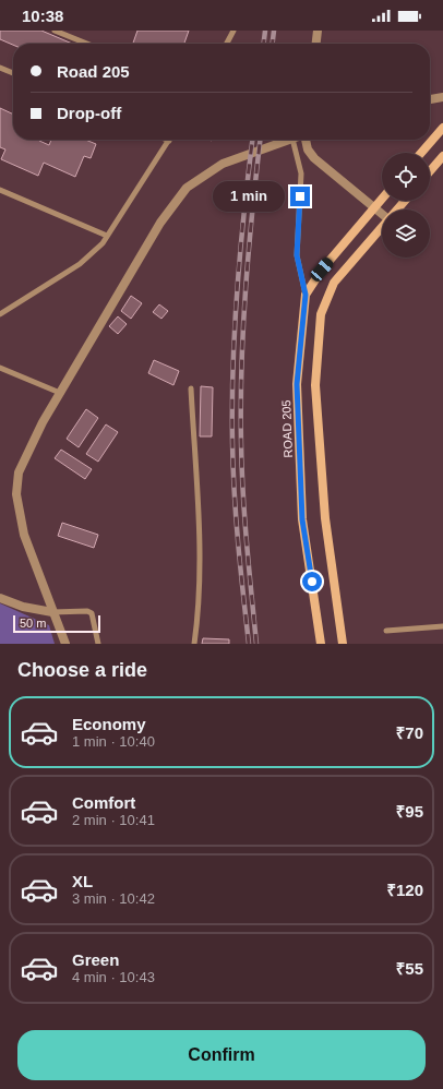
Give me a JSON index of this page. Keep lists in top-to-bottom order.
{
  "streets": {
    "main road": ["ROAD 205"]
  },
  "scale_bar": "50 m",
  "page": {
    "status": "10:38",
    "banner": ["Road 205", "Drop-off"],
    "bubble": "1 min",
    "scale": "50 m",
    "heading": "Choose a ride",
    "list": [
      {
        "name": "Economy",
        "note": "1 min · 10:40",
        "value": "₹70"
      },
      {
        "name": "Comfort",
        "note": "2 min · 10:41",
        "value": "₹95"
      },
      {
        "name": "XL",
        "note": "3 min · 10:42",
        "value": "₹120"
      },
      {
        "name": "Green",
        "note": "4 min · 10:43",
        "value": "₹55"
      }
    ],
    "buttons": "Confirm"
  }
}
